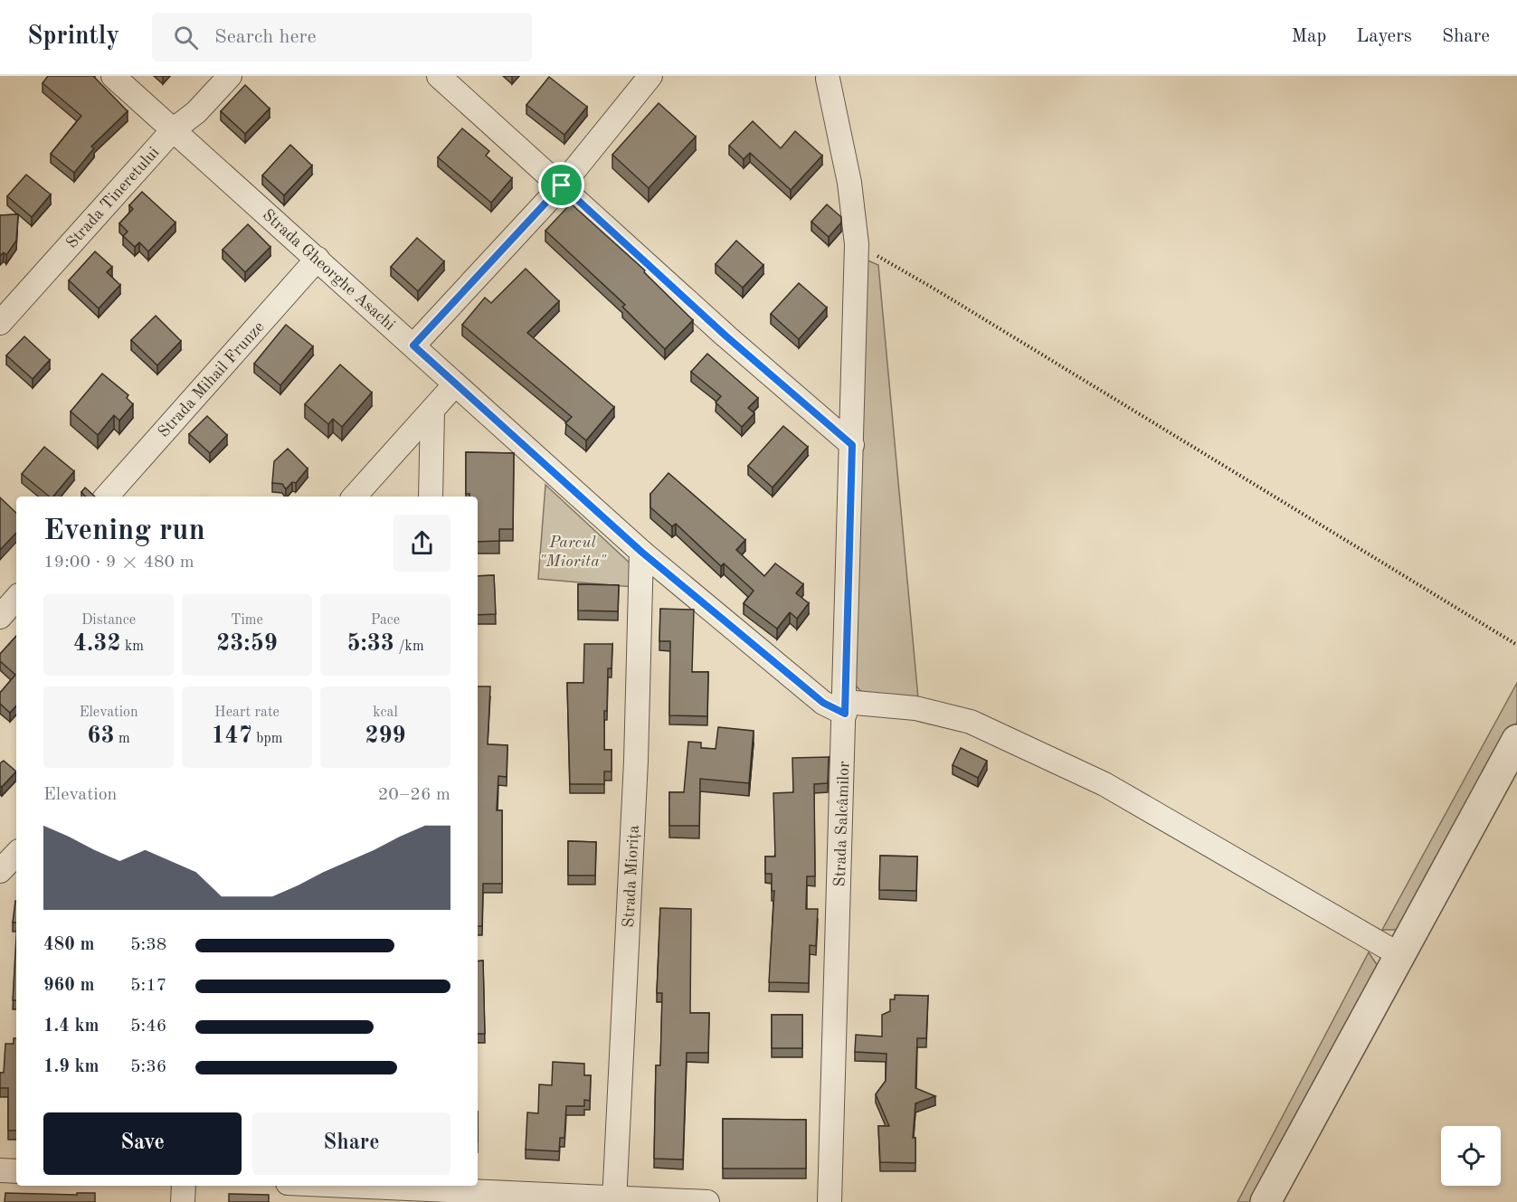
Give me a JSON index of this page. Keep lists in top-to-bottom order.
{
  "streets": {
    "street": [
      "Strada Tineretului",
      "Strada Gheorghe Asachi",
      "Strada Mihail Frunze",
      "Strada Salcâmilor",
      "Strada Miorița"
    ]
  },
  "crossings": [
    ["Strada Tineretului", "Strada Gheorghe Asachi"],
    ["Strada Gheorghe Asachi", "Strada Mihail Frunze"],
    ["Strada Gheorghe Asachi", "Strada Salcâmilor"],
    ["Strada Gheorghe Asachi", "Strada Miorița"]
  ],
  "parks": ["Parcul \"Miorita\""],
  "page": {
    "header": "Sprintly",
    "search": "Search here",
    "nav": ["Map", "Layers", "Share"],
    "heading": ["Evening run", "19:00 · 9 × 480 m"],
    "stats": [
      ["Distance", "4.32 km"],
      ["Time", "23:59"],
      ["Pace", "5:33 /km"],
      ["Elevation", "63 m"],
      ["Heart rate", "147 bpm"],
      ["kcal", "299"]
    ],
    "chart": ["Elevation", "20–26 m"],
    "list": [
      {
        "name": "480 m",
        "note": "5:38"
      },
      {
        "name": "960 m",
        "note": "5:17"
      },
      {
        "name": "1.4 km",
        "note": "5:46"
      },
      {
        "name": "1.9 km",
        "note": "5:36"
      }
    ],
    "buttons": ["Save", "Share"]
  }
}
